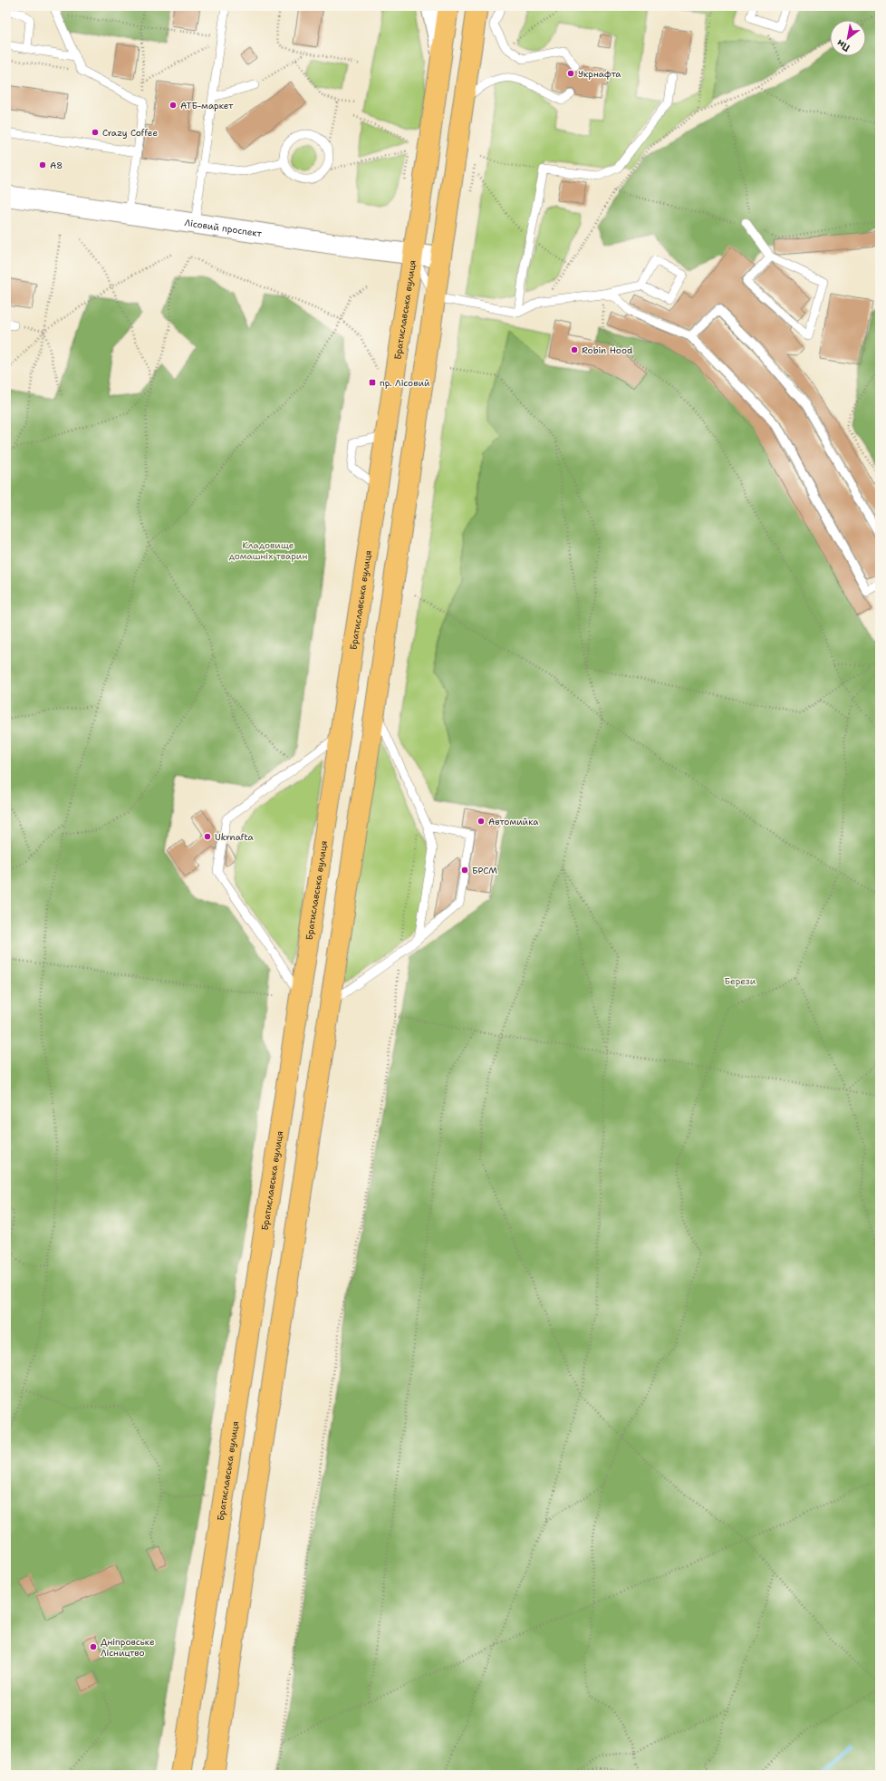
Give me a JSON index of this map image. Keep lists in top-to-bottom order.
{
  "streets": {
    "main road": ["Братиславська вулиця"],
    "street": ["Лісовий проспект"]
  },
  "crossings": [
    ["Лісовий проспект", "Братиславська вулиця"]
  ],
  "parks": ["Кладовище домашніх тварин", "Берези"],
  "places": {
    "other": [
      "Укрнафта",
      "АТБ-маркет",
      "Crazy Coffee",
      "А8",
      "Robin Hood",
      "Автомийка",
      "Ukrnafta",
      "БРСМ",
      "Дніпровське Лісництво"
    ],
    "transit": ["пр. Лісовий"]
  },
  "north": "bottom left"
}
